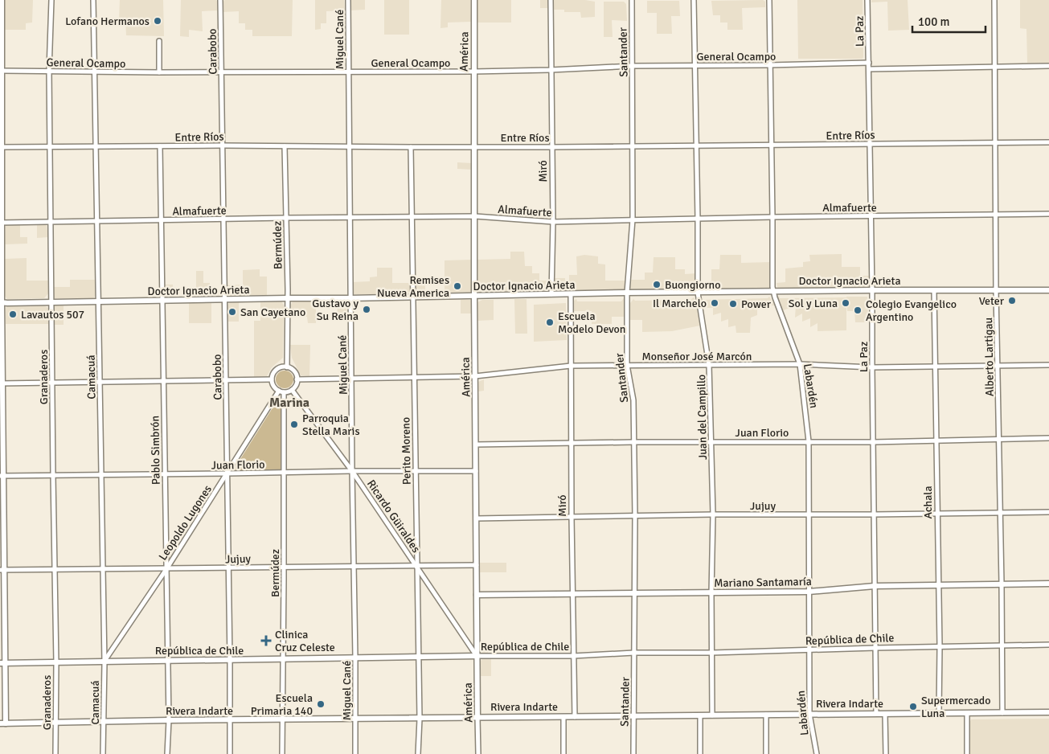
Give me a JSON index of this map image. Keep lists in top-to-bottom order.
{
  "streets": {
    "street": [
      "La Paz",
      "Miguel Cané",
      "Carabobo",
      "América",
      "Santander",
      "General Ocampo",
      "Entre Ríos",
      "Miró",
      "Almafuerte",
      "Bermúdez",
      "Doctor Ignacio Arieta",
      "Monseñor José Marcón",
      "Alberto Lartigau",
      "Granaderos",
      "Camacuá",
      "Labardén",
      "Juan del Campillo",
      "Juan Florio",
      "Pablo Simbrón",
      "Perito Moreno",
      "Achala",
      "Jujuy",
      "Ricardo Güiraldes",
      "Leopoldo Lugones",
      "Mariano Santamaría",
      "República de Chile",
      "Rivera Indarte"
    ]
  },
  "crossings": [
    ["La Paz", "General Ocampo"],
    ["La Paz", "Entre Ríos"],
    ["La Paz", "Almafuerte"],
    ["La Paz", "Doctor Ignacio Arieta"],
    ["La Paz", "Monseñor José Marcón"],
    ["La Paz", "Juan Florio"],
    ["La Paz", "Jujuy"],
    ["La Paz", "Mariano Santamaría"],
    ["La Paz", "República de Chile"],
    ["La Paz", "Rivera Indarte"],
    ["Miguel Cané", "General Ocampo"],
    ["Miguel Cané", "Entre Ríos"],
    ["Miguel Cané", "Almafuerte"],
    ["Miguel Cané", "Doctor Ignacio Arieta"],
    ["Miguel Cané", "Monseñor José Marcón"],
    ["Miguel Cané", "Juan Florio"],
    ["Miguel Cané", "Jujuy"],
    ["Miguel Cané", "Ricardo Güiraldes"],
    ["Miguel Cané", "República de Chile"],
    ["Miguel Cané", "Rivera Indarte"],
    ["Carabobo", "General Ocampo"],
    ["Carabobo", "Entre Ríos"],
    ["Carabobo", "Almafuerte"],
    ["Carabobo", "Doctor Ignacio Arieta"],
    ["Carabobo", "Juan Florio"],
    ["Carabobo", "Jujuy"],
    ["Carabobo", "Leopoldo Lugones"],
    ["Carabobo", "República de Chile"],
    ["Carabobo", "Rivera Indarte"],
    ["América", "General Ocampo"],
    ["América", "Entre Ríos"],
    ["América", "Almafuerte"],
    ["América", "Doctor Ignacio Arieta"],
    ["América", "Monseñor José Marcón"],
    ["América", "Juan Florio"],
    ["América", "Jujuy"],
    ["América", "Ricardo Güiraldes"],
    ["América", "Mariano Santamaría"],
    ["América", "República de Chile"],
    ["América", "Rivera Indarte"],
    ["Santander", "General Ocampo"],
    ["Santander", "Entre Ríos"],
    ["Santander", "Almafuerte"],
    ["Santander", "Doctor Ignacio Arieta"],
    ["Santander", "Monseñor José Marcón"],
    ["Santander", "Juan Florio"],
    ["Santander", "Jujuy"],
    ["Santander", "Mariano Santamaría"],
    ["Santander", "República de Chile"],
    ["Santander", "Rivera Indarte"],
    ["General Ocampo", "Miró"],
    ["General Ocampo", "Granaderos"],
    ["General Ocampo", "Camacuá"],
    ["General Ocampo", "Labardén"],
    ["General Ocampo", "Juan del Campillo"],
    ["Entre Ríos", "Miró"],
    ["Entre Ríos", "Bermúdez"],
    ["Entre Ríos", "Alberto Lartigau"],
    ["Entre Ríos", "Granaderos"],
    ["Entre Ríos", "Camacuá"],
    ["Entre Ríos", "Labardén"],
    ["Entre Ríos", "Juan del Campillo"],
    ["Entre Ríos", "Pablo Simbrón"],
    ["Entre Ríos", "Perito Moreno"],
    ["Miró", "Almafuerte"],
    ["Miró", "Doctor Ignacio Arieta"],
    ["Miró", "Monseñor José Marcón"],
    ["Miró", "Juan Florio"],
    ["Miró", "Jujuy"],
    ["Miró", "Mariano Santamaría"],
    ["Miró", "República de Chile"],
    ["Miró", "Rivera Indarte"],
    ["Almafuerte", "Bermúdez"],
    ["Almafuerte", "Alberto Lartigau"],
    ["Almafuerte", "Granaderos"],
    ["Almafuerte", "Camacuá"],
    ["Almafuerte", "Labardén"],
    ["Almafuerte", "Juan del Campillo"],
    ["Almafuerte", "Pablo Simbrón"],
    ["Almafuerte", "Perito Moreno"],
    ["Bermúdez", "Doctor Ignacio Arieta"],
    ["Bermúdez", "Monseñor José Marcón"],
    ["Bermúdez", "Juan Florio"],
    ["Bermúdez", "Jujuy"],
    ["Bermúdez", "Ricardo Güiraldes"],
    ["Bermúdez", "Leopoldo Lugones"],
    ["Bermúdez", "República de Chile"],
    ["Bermúdez", "Rivera Indarte"],
    ["Doctor Ignacio Arieta", "Alberto Lartigau"],
    ["Doctor Ignacio Arieta", "Granaderos"],
    ["Doctor Ignacio Arieta", "Camacuá"],
    ["Doctor Ignacio Arieta", "Labardén"],
    ["Doctor Ignacio Arieta", "Juan del Campillo"],
    ["Doctor Ignacio Arieta", "Pablo Simbrón"],
    ["Doctor Ignacio Arieta", "Perito Moreno"],
    ["Doctor Ignacio Arieta", "Achala"],
    ["Monseñor José Marcón", "Alberto Lartigau"],
    ["Monseñor José Marcón", "Labardén"],
    ["Monseñor José Marcón", "Juan del Campillo"],
    ["Monseñor José Marcón", "Perito Moreno"],
    ["Monseñor José Marcón", "Achala"],
    ["Monseñor José Marcón", "Ricardo Güiraldes"],
    ["Monseñor José Marcón", "Leopoldo Lugones"],
    ["Alberto Lartigau", "Juan Florio"],
    ["Alberto Lartigau", "Jujuy"],
    ["Alberto Lartigau", "Mariano Santamaría"],
    ["Alberto Lartigau", "República de Chile"],
    ["Alberto Lartigau", "Rivera Indarte"],
    ["Granaderos", "Juan Florio"],
    ["Granaderos", "Jujuy"],
    ["Granaderos", "República de Chile"],
    ["Granaderos", "Rivera Indarte"],
    ["Camacuá", "Juan Florio"],
    ["Camacuá", "Jujuy"],
    ["Camacuá", "Leopoldo Lugones"],
    ["Camacuá", "República de Chile"],
    ["Camacuá", "Rivera Indarte"],
    ["Labardén", "Juan Florio"],
    ["Labardén", "Jujuy"],
    ["Labardén", "Mariano Santamaría"],
    ["Labardén", "República de Chile"],
    ["Labardén", "Rivera Indarte"],
    ["Juan del Campillo", "Juan Florio"],
    ["Juan del Campillo", "Jujuy"],
    ["Juan del Campillo", "Mariano Santamaría"],
    ["Juan del Campillo", "República de Chile"],
    ["Juan del Campillo", "Rivera Indarte"],
    ["Juan Florio", "Pablo Simbrón"],
    ["Juan Florio", "Perito Moreno"],
    ["Juan Florio", "Achala"],
    ["Juan Florio", "Ricardo Güiraldes"],
    ["Juan Florio", "Leopoldo Lugones"],
    ["Pablo Simbrón", "Jujuy"],
    ["Pablo Simbrón", "Leopoldo Lugones"],
    ["Pablo Simbrón", "República de Chile"],
    ["Pablo Simbrón", "Rivera Indarte"],
    ["Perito Moreno", "Jujuy"],
    ["Perito Moreno", "Ricardo Güiraldes"],
    ["Perito Moreno", "República de Chile"],
    ["Perito Moreno", "Rivera Indarte"],
    ["Achala", "Jujuy"],
    ["Achala", "Mariano Santamaría"],
    ["Achala", "República de Chile"],
    ["Achala", "Rivera Indarte"],
    ["Jujuy", "Ricardo Güiraldes"],
    ["Jujuy", "Leopoldo Lugones"],
    ["Ricardo Güiraldes", "Leopoldo Lugones"],
    ["Ricardo Güiraldes", "República de Chile"],
    ["Leopoldo Lugones", "República de Chile"]
  ],
  "districts": ["Marina"],
  "places": {
    "other": [
      "Lofano Hermanos",
      "Buongiorno",
      "Remises Nueva America",
      "Veter",
      "Il Marchelo",
      "Sol y Luna",
      "Power",
      "Gustavo y Su Reina",
      "Colegio Evangelico Argentino",
      "San Cayetano",
      "Lavautos 507",
      "Escuela Modelo Devon",
      "Parroquia Stella Maris",
      "Escuela Primaria 140",
      "Supermercado Luna"
    ],
    "health": ["Clinica Cruz Celeste"]
  },
  "scale_bar": "100 m"
}
